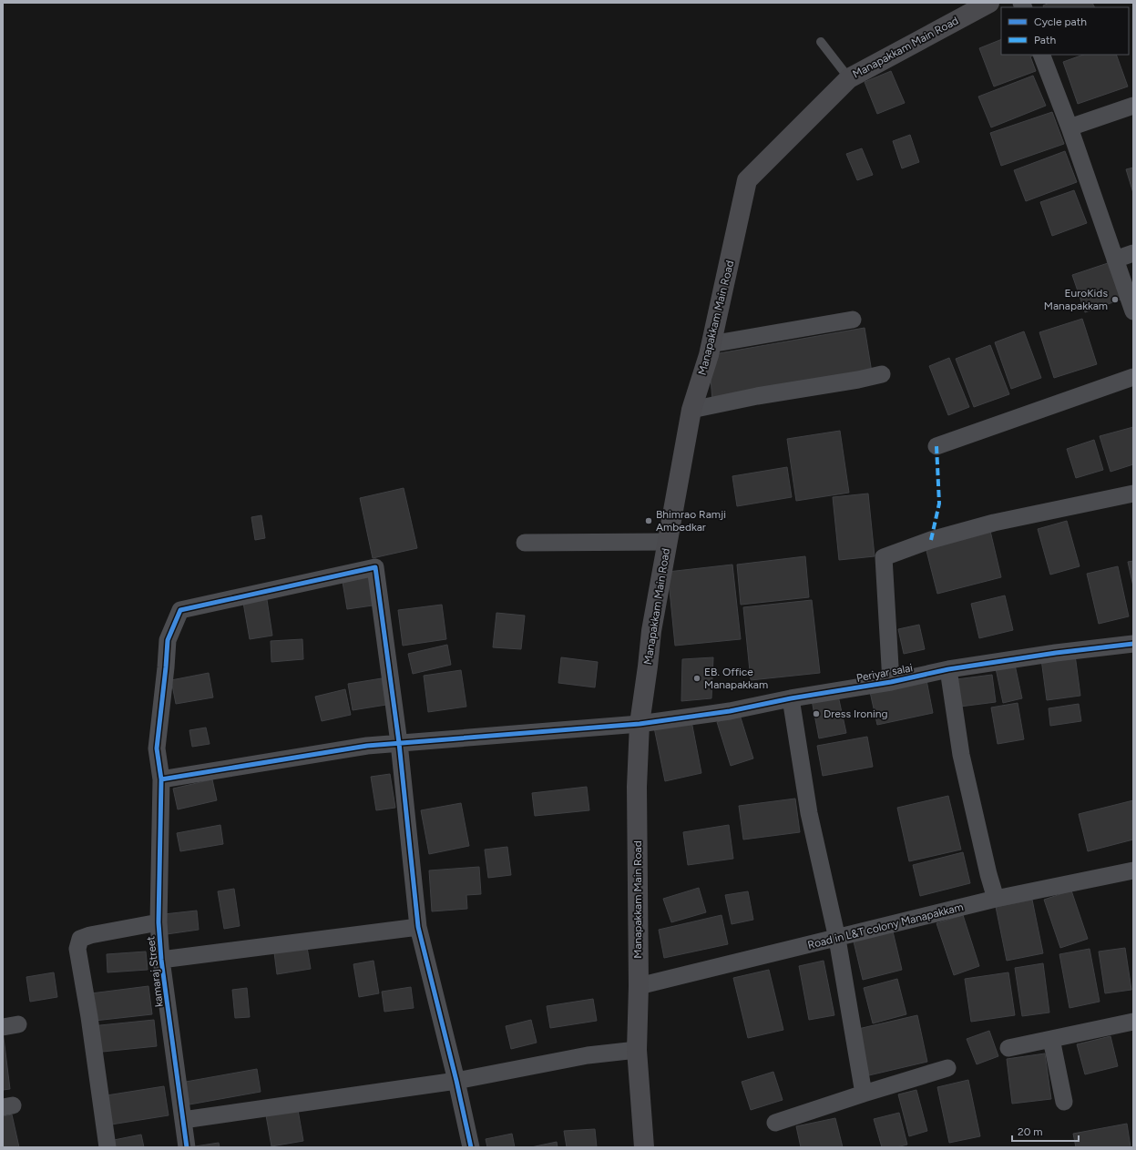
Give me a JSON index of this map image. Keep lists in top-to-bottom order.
{
  "streets": {
    "main road": ["Manapakkam Main Road"],
    "street": ["Periyar salai", "Road in L&T colony Manapakkam", "kamaraj Street"]
  },
  "crossings": [
    ["Manapakkam Main Road", "Periyar salai"],
    ["Manapakkam Main Road", "Road in L&T colony Manapakkam"],
    ["Periyar salai", "kamaraj Street"]
  ],
  "places": [
    "EuroKids Manapakkam",
    "Bhimrao Ramji Ambedkar",
    "EB. Office Manapakkam",
    "Dress Ironing"
  ],
  "legend": ["Cycle path", "Path"],
  "scale_bar": "20 m"
}
